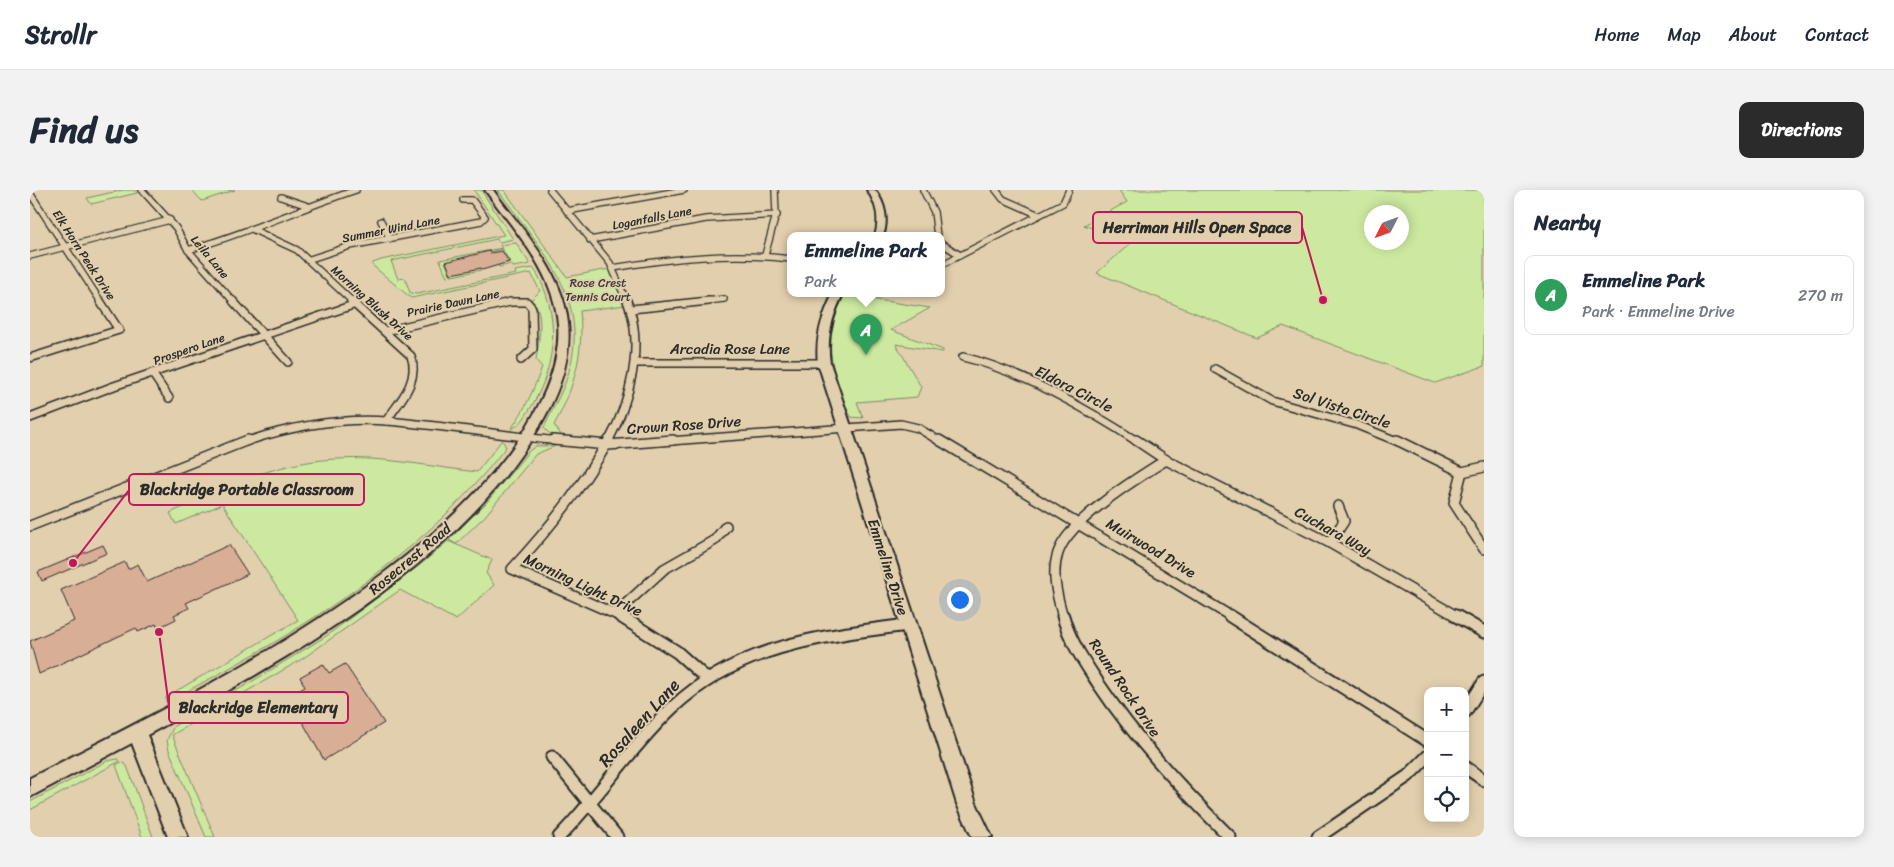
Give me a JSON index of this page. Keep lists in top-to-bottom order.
{
  "streets": {
    "main road": ["Rosecrest Road", "Emmeline Drive"],
    "street": [
      "Loganfalls Lane",
      "Summer Wind Lane",
      "Elk Horn Peak Drive",
      "Leila Lane",
      "Morning Blush Drive",
      "Prairie Dawn Lane",
      "Prospero Lane",
      "Arcadia Rose Lane",
      "Eldora Circle",
      "Sol Vista Circle",
      "Crown Rose Drive",
      "Cuchara Way",
      "Muirwood Drive",
      "Morning Light Drive",
      "Round Rock Drive",
      "Rosaleen Lane"
    ]
  },
  "crossings": [
    ["Loganfalls Lane", "Morning Light Drive"],
    ["Summer Wind Lane", "Morning Blush Drive"],
    ["Leila Lane", "Prospero Lane"],
    ["Morning Blush Drive", "Prairie Dawn Lane"],
    ["Morning Blush Drive", "Prospero Lane"],
    ["Morning Blush Drive", "Crown Rose Drive"],
    ["Arcadia Rose Lane", "Emmeline Drive"],
    ["Arcadia Rose Lane", "Morning Light Drive"],
    ["Eldora Circle", "Cuchara Way"],
    ["Eldora Circle", "Round Rock Drive"],
    ["Crown Rose Drive", "Muirwood Drive"],
    ["Crown Rose Drive", "Rosecrest Road"],
    ["Crown Rose Drive", "Emmeline Drive"],
    ["Crown Rose Drive", "Morning Light Drive"],
    ["Cuchara Way", "Round Rock Drive"],
    ["Muirwood Drive", "Emmeline Drive"],
    ["Muirwood Drive", "Round Rock Drive"],
    ["Emmeline Drive", "Rosaleen Lane"],
    ["Morning Light Drive", "Rosaleen Lane"]
  ],
  "parks": ["Rose Crest Tennis Court"],
  "places": ["Herriman Hills Open Space", "Blackridge Portable Classroom", "Blackridge Elementary"],
  "north": "bottom left",
  "page": {
    "header": "Strollr",
    "nav": [
      "Home",
      "Map",
      "About",
      "Contact"
    ],
    "title": "Find us",
    "buttons": "Directions",
    "heading": "Nearby",
    "popup": ["Emmeline Park", "Park"],
    "list": [
      {
        "mark": "A",
        "name": "Emmeline Park",
        "note": "Park · Emmeline Drive",
        "value": "270 m"
      }
    ],
    "pins": "A",
    "map_buttons": ["+", "−"]
  }
}
